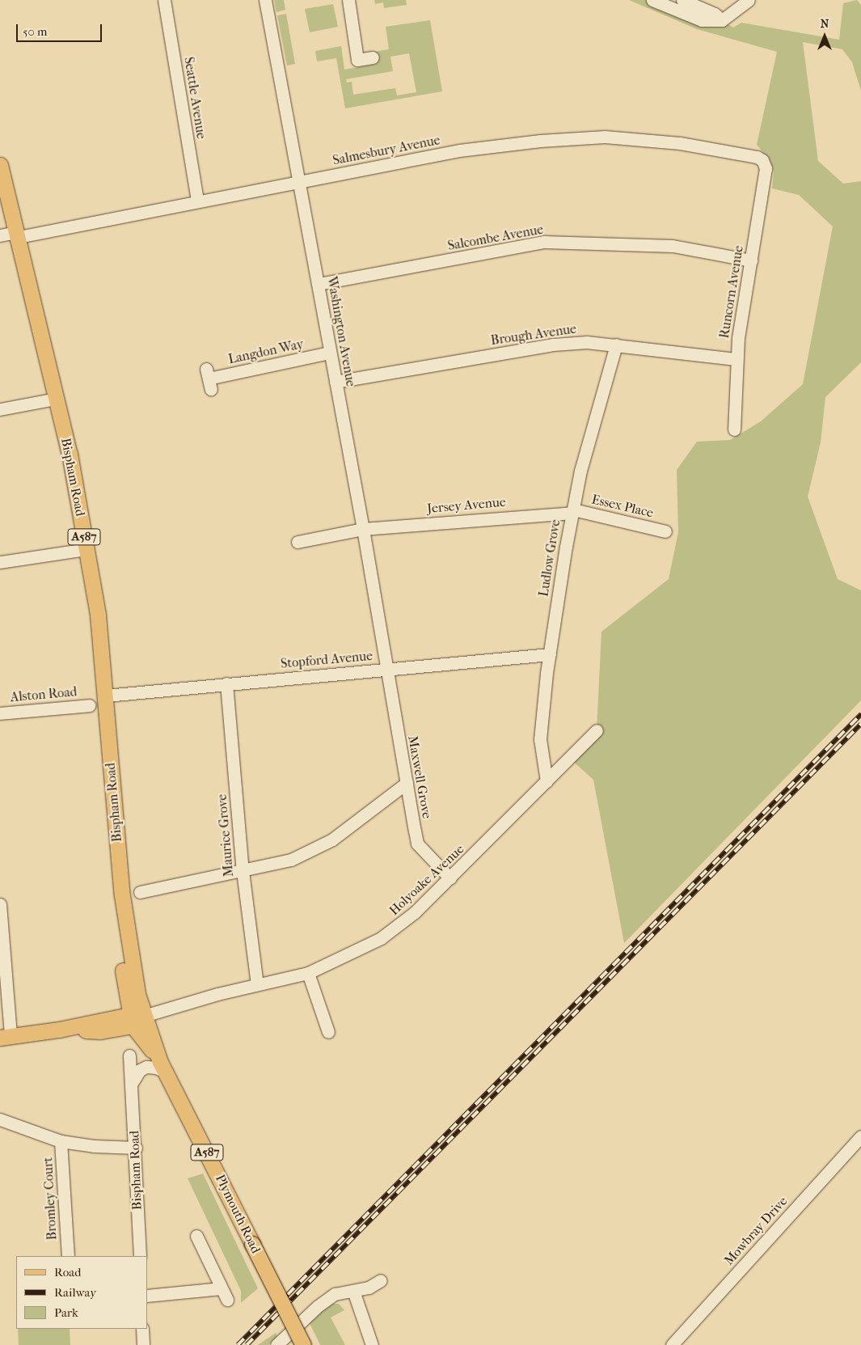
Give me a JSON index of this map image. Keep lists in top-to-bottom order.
{
  "streets": {
    "main road": ["Bispham Road", "A587", "Plymouth Road"],
    "street": [
      "Seattle Avenue",
      "Salmesbury Avenue",
      "Salcombe Avenue",
      "Runcorn Avenue",
      "Washington Avenue",
      "Brough Avenue",
      "Langdon Way",
      "Jersey Avenue",
      "Essex Place",
      "Ludlow Grove",
      "Stopford Avenue",
      "Alston Road",
      "Maxwell Grove",
      "Maurice Grove",
      "Holyoake Avenue",
      "Bromley Court",
      "Mowbray Drive"
    ]
  },
  "crossings": [
    ["Seattle Avenue", "Salmesbury Avenue"],
    ["Salmesbury Avenue", "Runcorn Avenue"],
    ["Salmesbury Avenue", "Washington Avenue"],
    ["Salmesbury Avenue", "Bispham Road"],
    ["Salcombe Avenue", "Runcorn Avenue"],
    ["Salcombe Avenue", "Washington Avenue"],
    ["Runcorn Avenue", "Brough Avenue"],
    ["Washington Avenue", "Brough Avenue"],
    ["Washington Avenue", "Langdon Way"],
    ["Washington Avenue", "Jersey Avenue"],
    ["Washington Avenue", "Stopford Avenue"],
    ["Washington Avenue", "Maxwell Grove"],
    ["Brough Avenue", "Ludlow Grove"],
    ["Bispham Road", "Stopford Avenue"],
    ["Bispham Road", "Holyoake Avenue"],
    ["Bispham Road", "Plymouth Road"],
    ["Jersey Avenue", "Essex Place"],
    ["Jersey Avenue", "Ludlow Grove"],
    ["Essex Place", "Ludlow Grove"],
    ["Ludlow Grove", "Stopford Avenue"],
    ["Ludlow Grove", "Holyoake Avenue"],
    ["Stopford Avenue", "Maxwell Grove"],
    ["Stopford Avenue", "Maurice Grove"],
    ["Maxwell Grove", "Holyoake Avenue"],
    ["Maurice Grove", "Holyoake Avenue"],
    ["Holyoake Avenue", "Plymouth Road"]
  ],
  "legend": ["Road", "Railway", "Park"],
  "scale_bar": "50 m",
  "north": "top"
}
